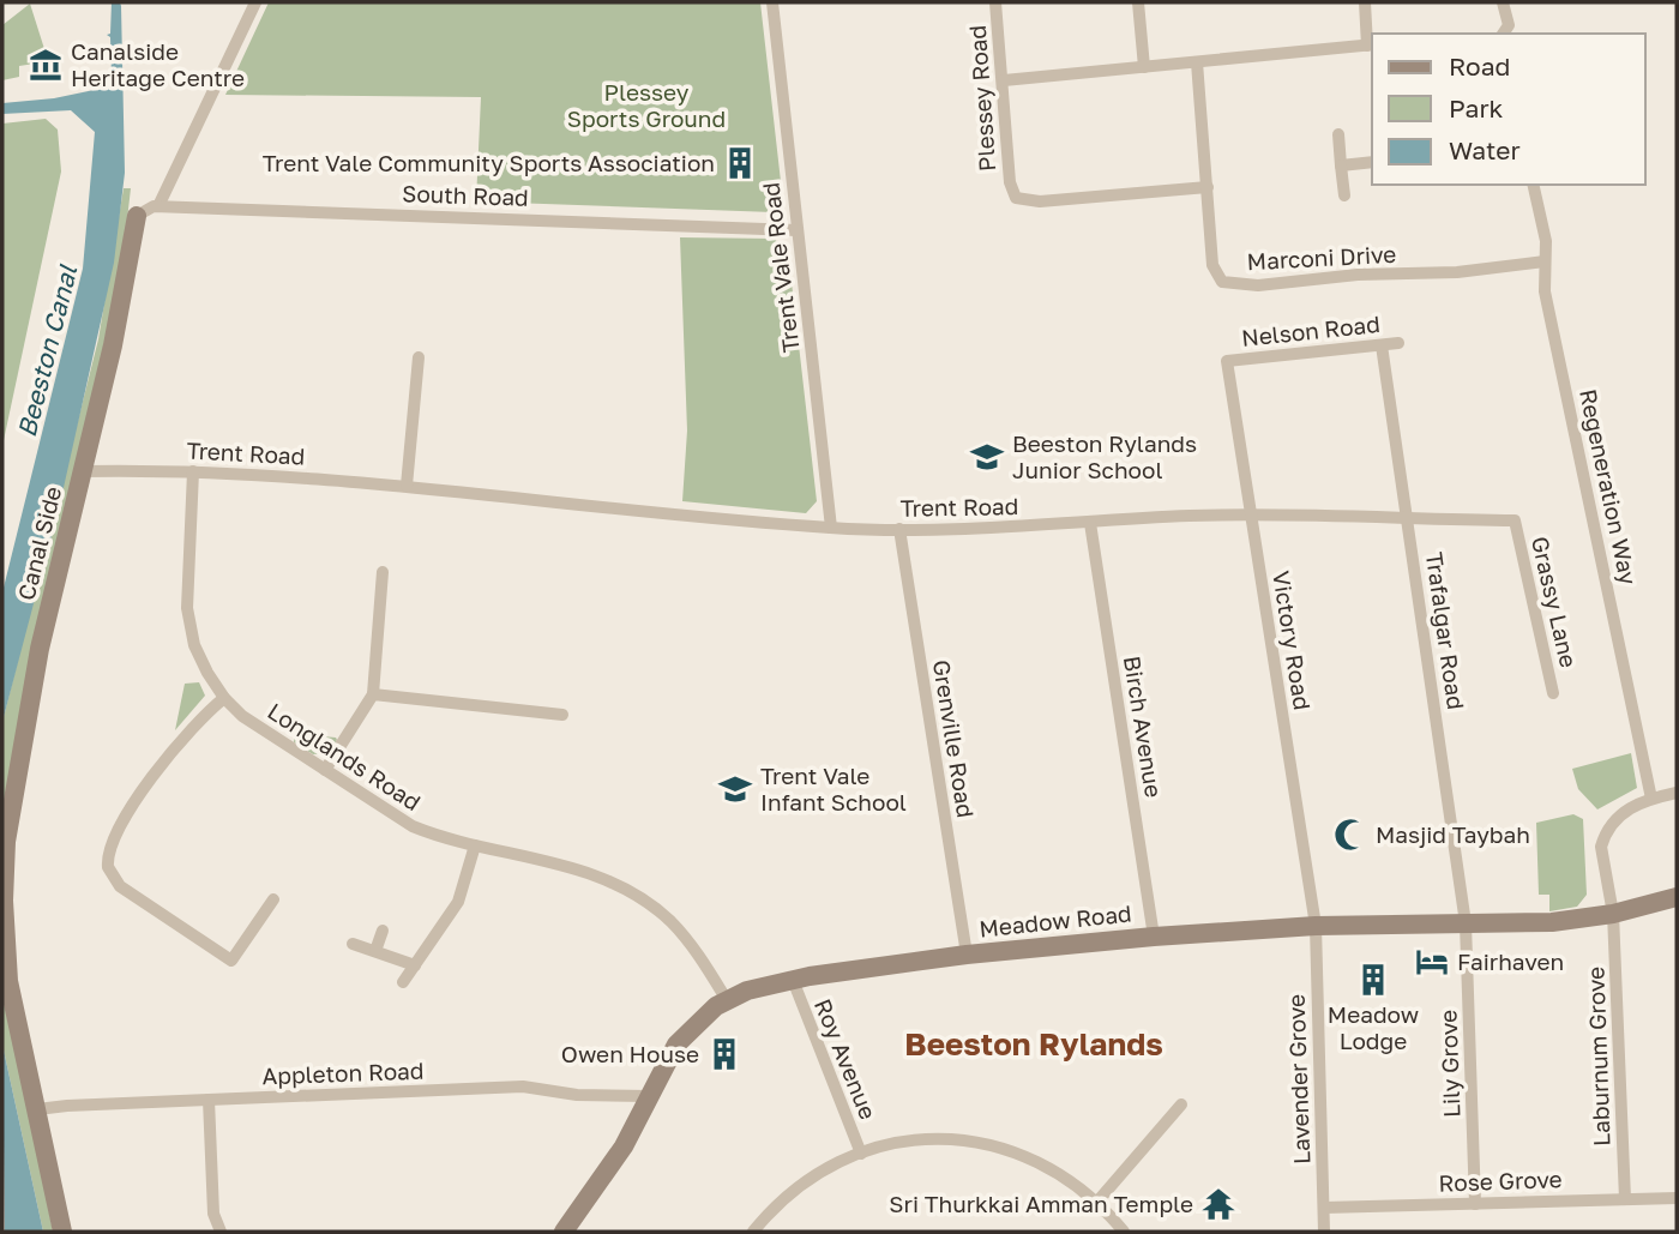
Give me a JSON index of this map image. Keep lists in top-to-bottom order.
{
  "streets": {
    "street": [
      "Plessey Road",
      "South Road",
      "Marconi Drive",
      "Trent Vale Road",
      "Nelson Road",
      "Trent Road",
      "Regeneration Way",
      "Canal Side",
      "Grassy Lane",
      "Trafalgar Road",
      "Victory Road",
      "Birch Avenue",
      "Grenville Road",
      "Longlands Road",
      "Meadow Road",
      "Laburnum Grove",
      "Roy Avenue",
      "Lily Grove",
      "Appleton Road",
      "Lavender Grove",
      "Rose Grove"
    ]
  },
  "crossings": [
    ["Plessey Road", "Marconi Drive"],
    ["South Road", "Trent Vale Road"],
    ["South Road", "Canal Side"],
    ["Marconi Drive", "Regeneration Way"],
    ["Trent Vale Road", "Trent Road"],
    ["Nelson Road", "Trafalgar Road"],
    ["Nelson Road", "Victory Road"],
    ["Trent Road", "Canal Side"],
    ["Trent Road", "Grassy Lane"],
    ["Trent Road", "Trafalgar Road"],
    ["Trent Road", "Victory Road"],
    ["Trent Road", "Birch Avenue"],
    ["Trent Road", "Grenville Road"],
    ["Trent Road", "Longlands Road"],
    ["Regeneration Way", "Laburnum Grove"],
    ["Canal Side", "Appleton Road"],
    ["Trafalgar Road", "Meadow Road"],
    ["Trafalgar Road", "Lily Grove"],
    ["Victory Road", "Meadow Road"],
    ["Victory Road", "Lavender Grove"],
    ["Birch Avenue", "Meadow Road"],
    ["Grenville Road", "Meadow Road"],
    ["Longlands Road", "Meadow Road"],
    ["Meadow Road", "Laburnum Grove"],
    ["Meadow Road", "Roy Avenue"],
    ["Meadow Road", "Lily Grove"],
    ["Meadow Road", "Appleton Road"],
    ["Meadow Road", "Lavender Grove"],
    ["Laburnum Grove", "Rose Grove"],
    ["Lily Grove", "Rose Grove"],
    ["Lavender Grove", "Rose Grove"]
  ],
  "districts": ["Beeston Rylands"],
  "water": ["Beeston Canal"],
  "parks": ["Plessey Sports Ground"],
  "places": {
    "museum": ["Canalside Heritage Centre"],
    "building": ["Trent Vale Community Sports Association", "Meadow Lodge", "Owen House"],
    "school or university": ["Beeston Rylands Junior School", "Trent Vale Infant School"],
    "mosque": ["Masjid Taybah"],
    "hotel": ["Fairhaven"],
    "temple": ["Sri Thurkkai Amman Temple"]
  },
  "legend": ["Road", "Park", "Water"]
}
